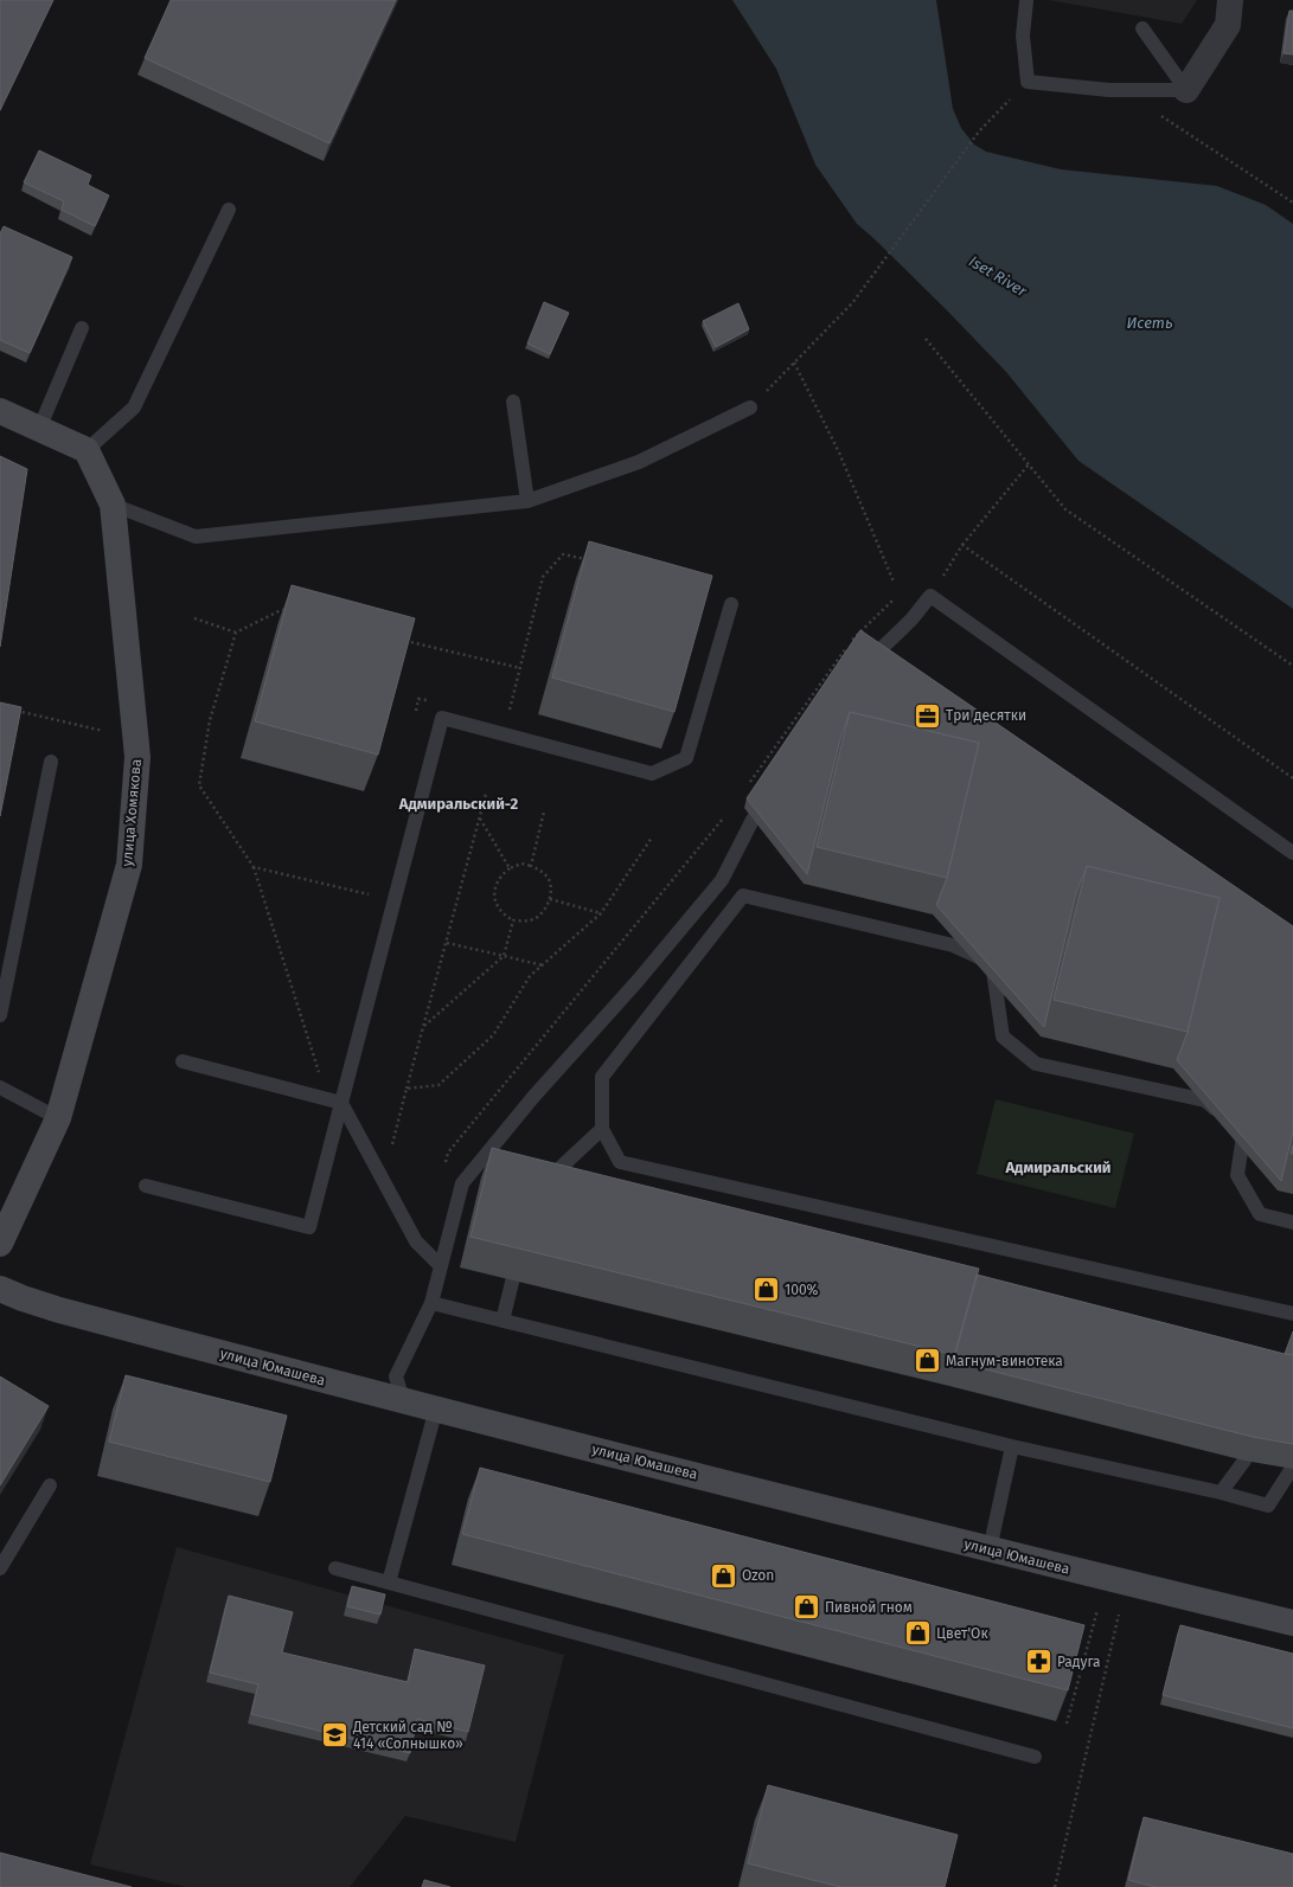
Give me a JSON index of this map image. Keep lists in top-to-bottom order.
{
  "streets": {
    "street": ["улица Хомякова", "улица Юмашева"]
  },
  "districts": ["Адмиральский-2", "Адмиральский"],
  "water": ["Iset River", "Исеть"],
  "places": {
    "office": ["Три десятки"],
    "shop": [
      "100%",
      "Магнум-винотека",
      "Ozon",
      "Пивной гном",
      "Цвет'Ок"
    ],
    "pharmacy": ["Радуга"],
    "school or university": ["Детский сад № 414 «Солнышко»"]
  }
}
